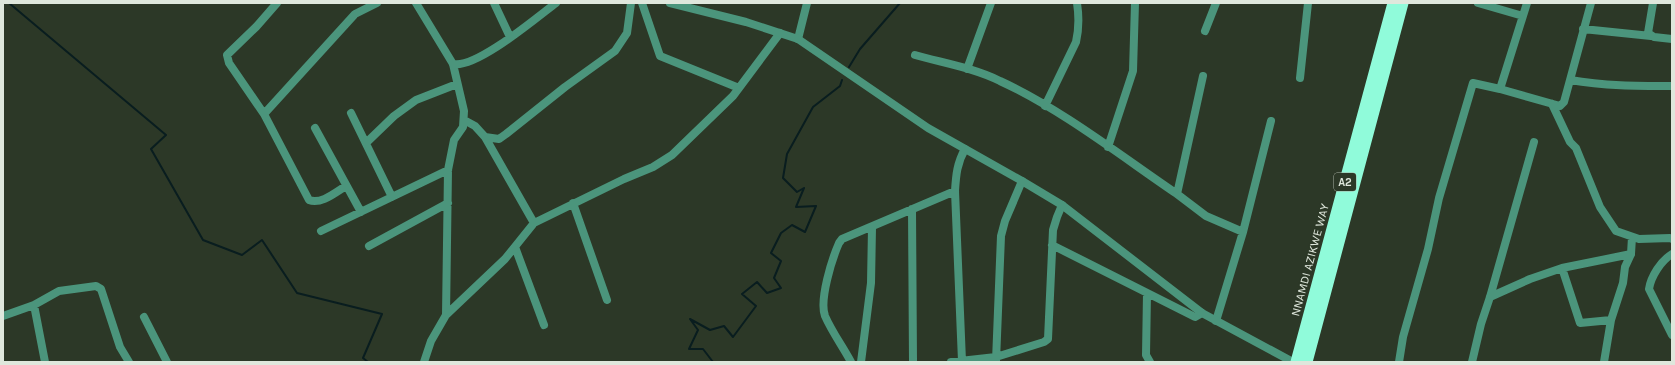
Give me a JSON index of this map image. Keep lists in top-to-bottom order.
{
  "streets": {
    "highway": ["A2", "NNAMDI AZIKWE WAY"]
  }
}
